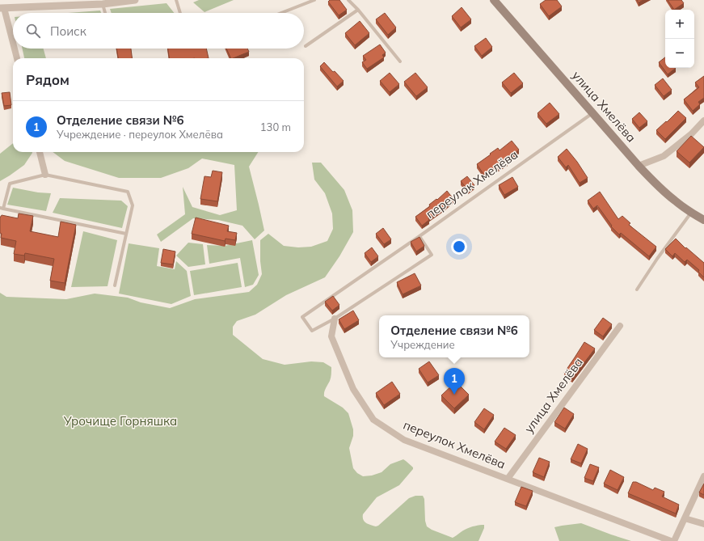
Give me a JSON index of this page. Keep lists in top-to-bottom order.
{
  "streets": {
    "main road": ["улица Хмелёва"],
    "street": ["переулок Хмелёва"]
  },
  "crossings": [
    ["улица Хмелёва", "переулок Хмелёва"]
  ],
  "parks": ["Урочище Горняшка"],
  "page": {
    "map_buttons": ["+", "−"],
    "search": "Поиск",
    "heading": "Рядом",
    "list": [
      {
        "mark": "1",
        "name": "Отделение связи №6",
        "note": "Учреждение · переулок Хмелёва",
        "value": "130 m"
      }
    ],
    "popup": ["Отделение связи №6", "Учреждение"],
    "pins": "1"
  }
}
